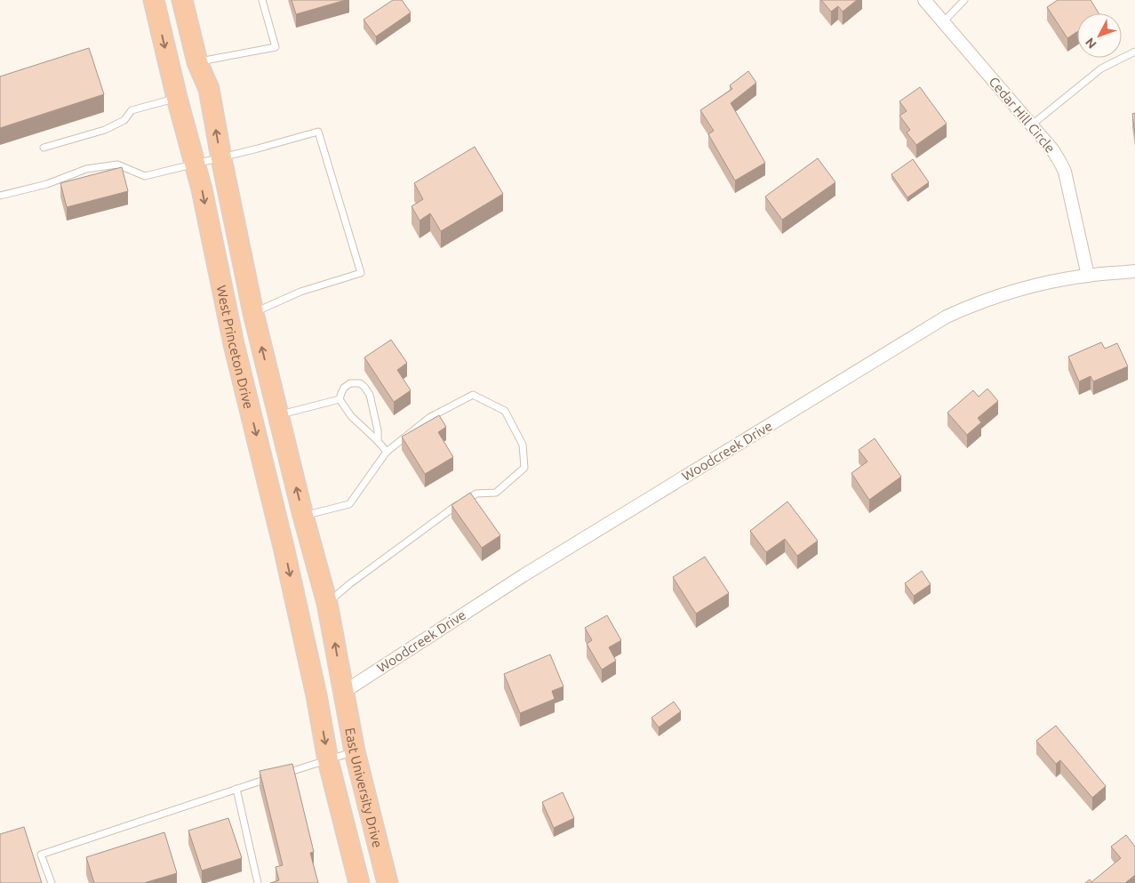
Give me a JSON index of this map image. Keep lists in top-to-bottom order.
{
  "streets": {
    "highway": ["West Princeton Drive", "East University Drive"],
    "street": ["Cedar Hill Circle", "Woodcreek Drive"]
  },
  "crossings": [
    ["Cedar Hill Circle", "Woodcreek Drive"],
    ["West Princeton Drive", "Woodcreek Drive"],
    ["West Princeton Drive", "East University Drive"],
    ["Woodcreek Drive", "East University Drive"]
  ],
  "north": "bottom left"
}
